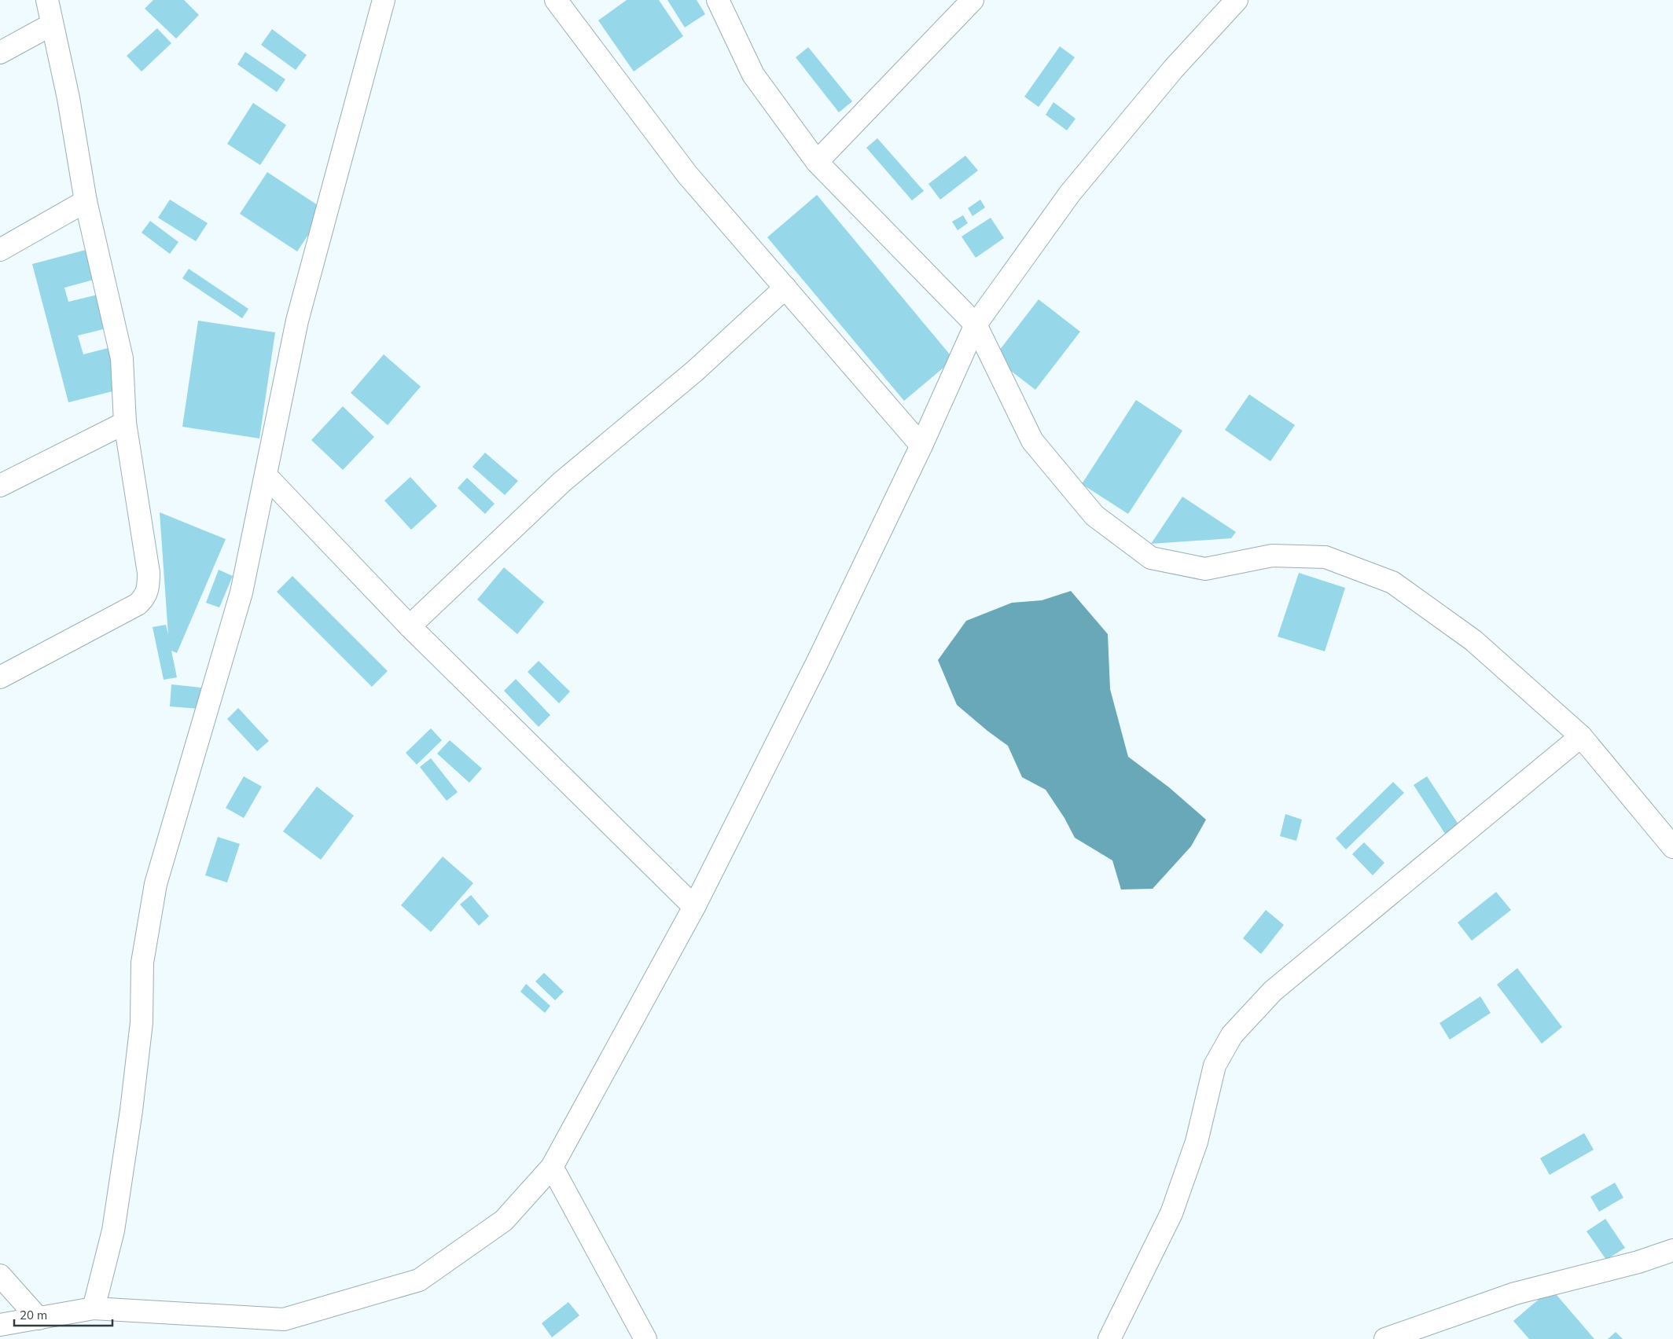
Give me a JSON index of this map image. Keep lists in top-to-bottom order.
{
  "scale_bar": "20 m"
}
